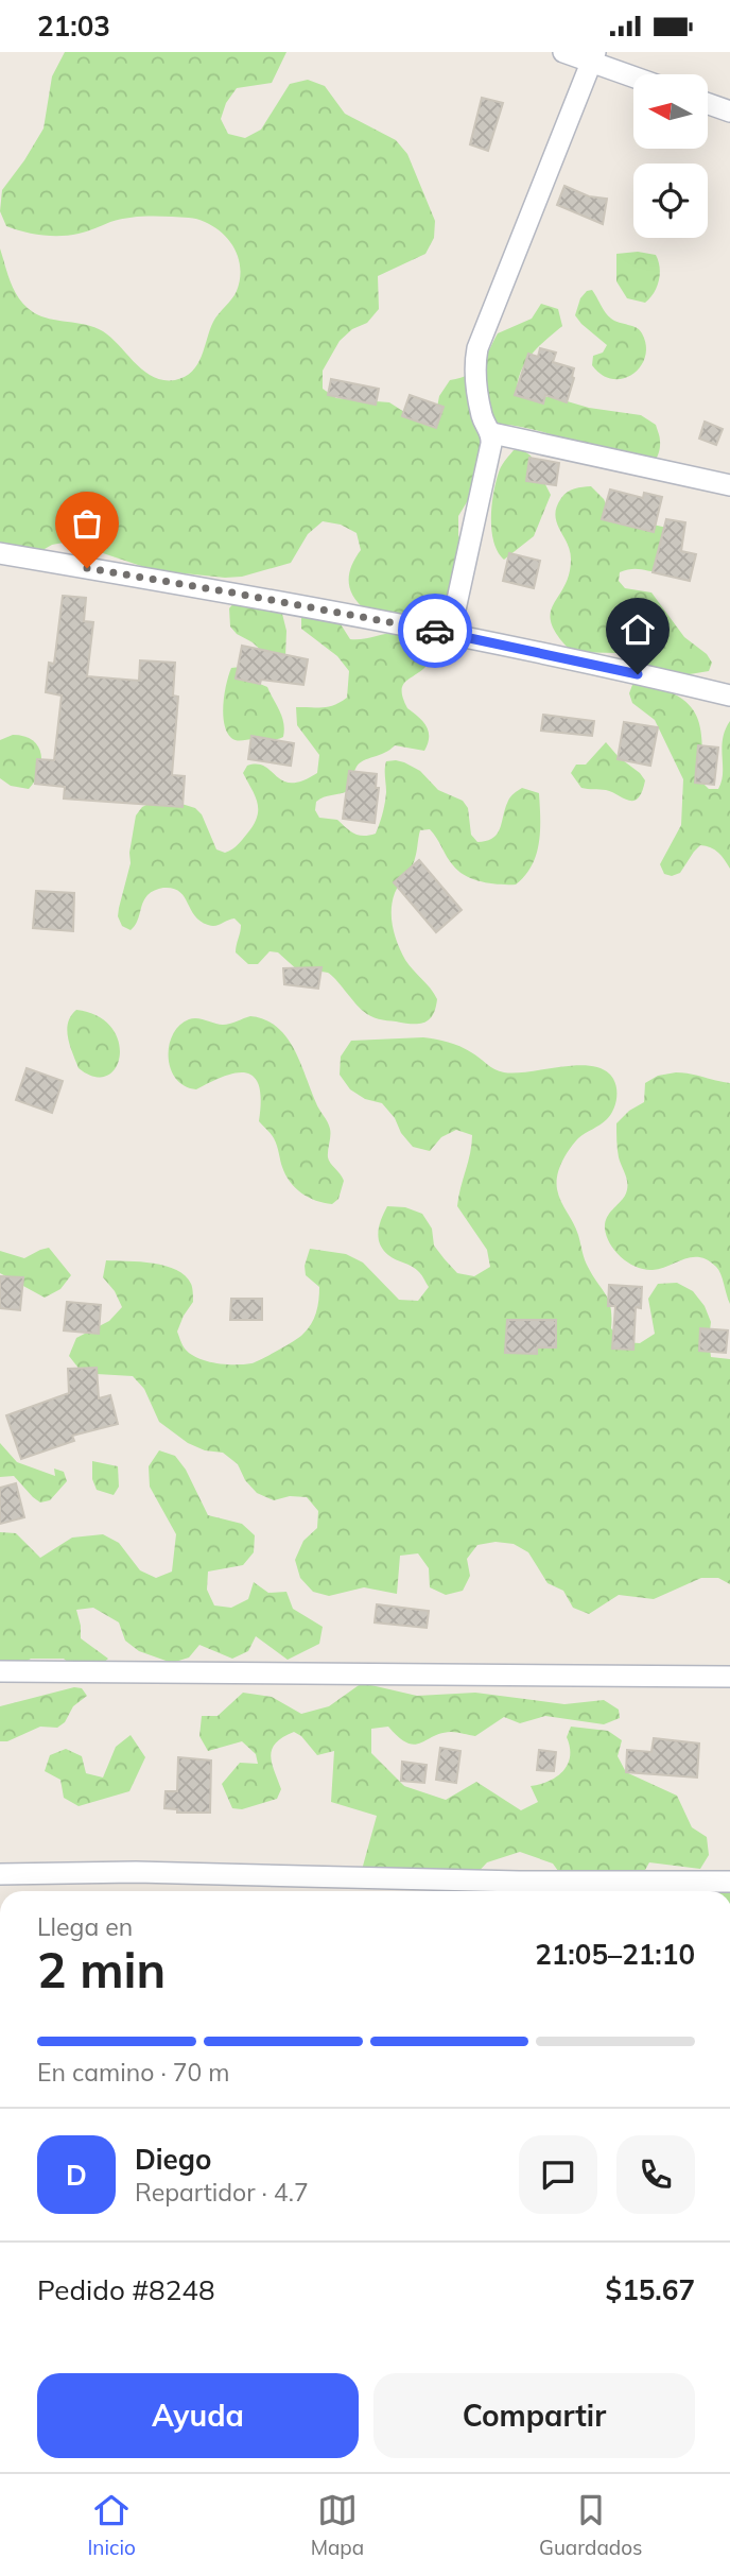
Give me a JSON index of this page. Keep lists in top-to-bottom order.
{
  "north": "left",
  "page": {
    "status": "21:03",
    "heading": ["2 min", "Llega en", "21:05–21:10"],
    "panel": [
      "Diego",
      "Repartidor · 4.7",
      "Pedido #8248",
      "$15.67"
    ],
    "bar": "En camino · 70 m",
    "round": "D",
    "buttons": ["Ayuda", "Compartir"],
    "tabs": ["Inicio", "Mapa", "Guardados"]
  }
}
